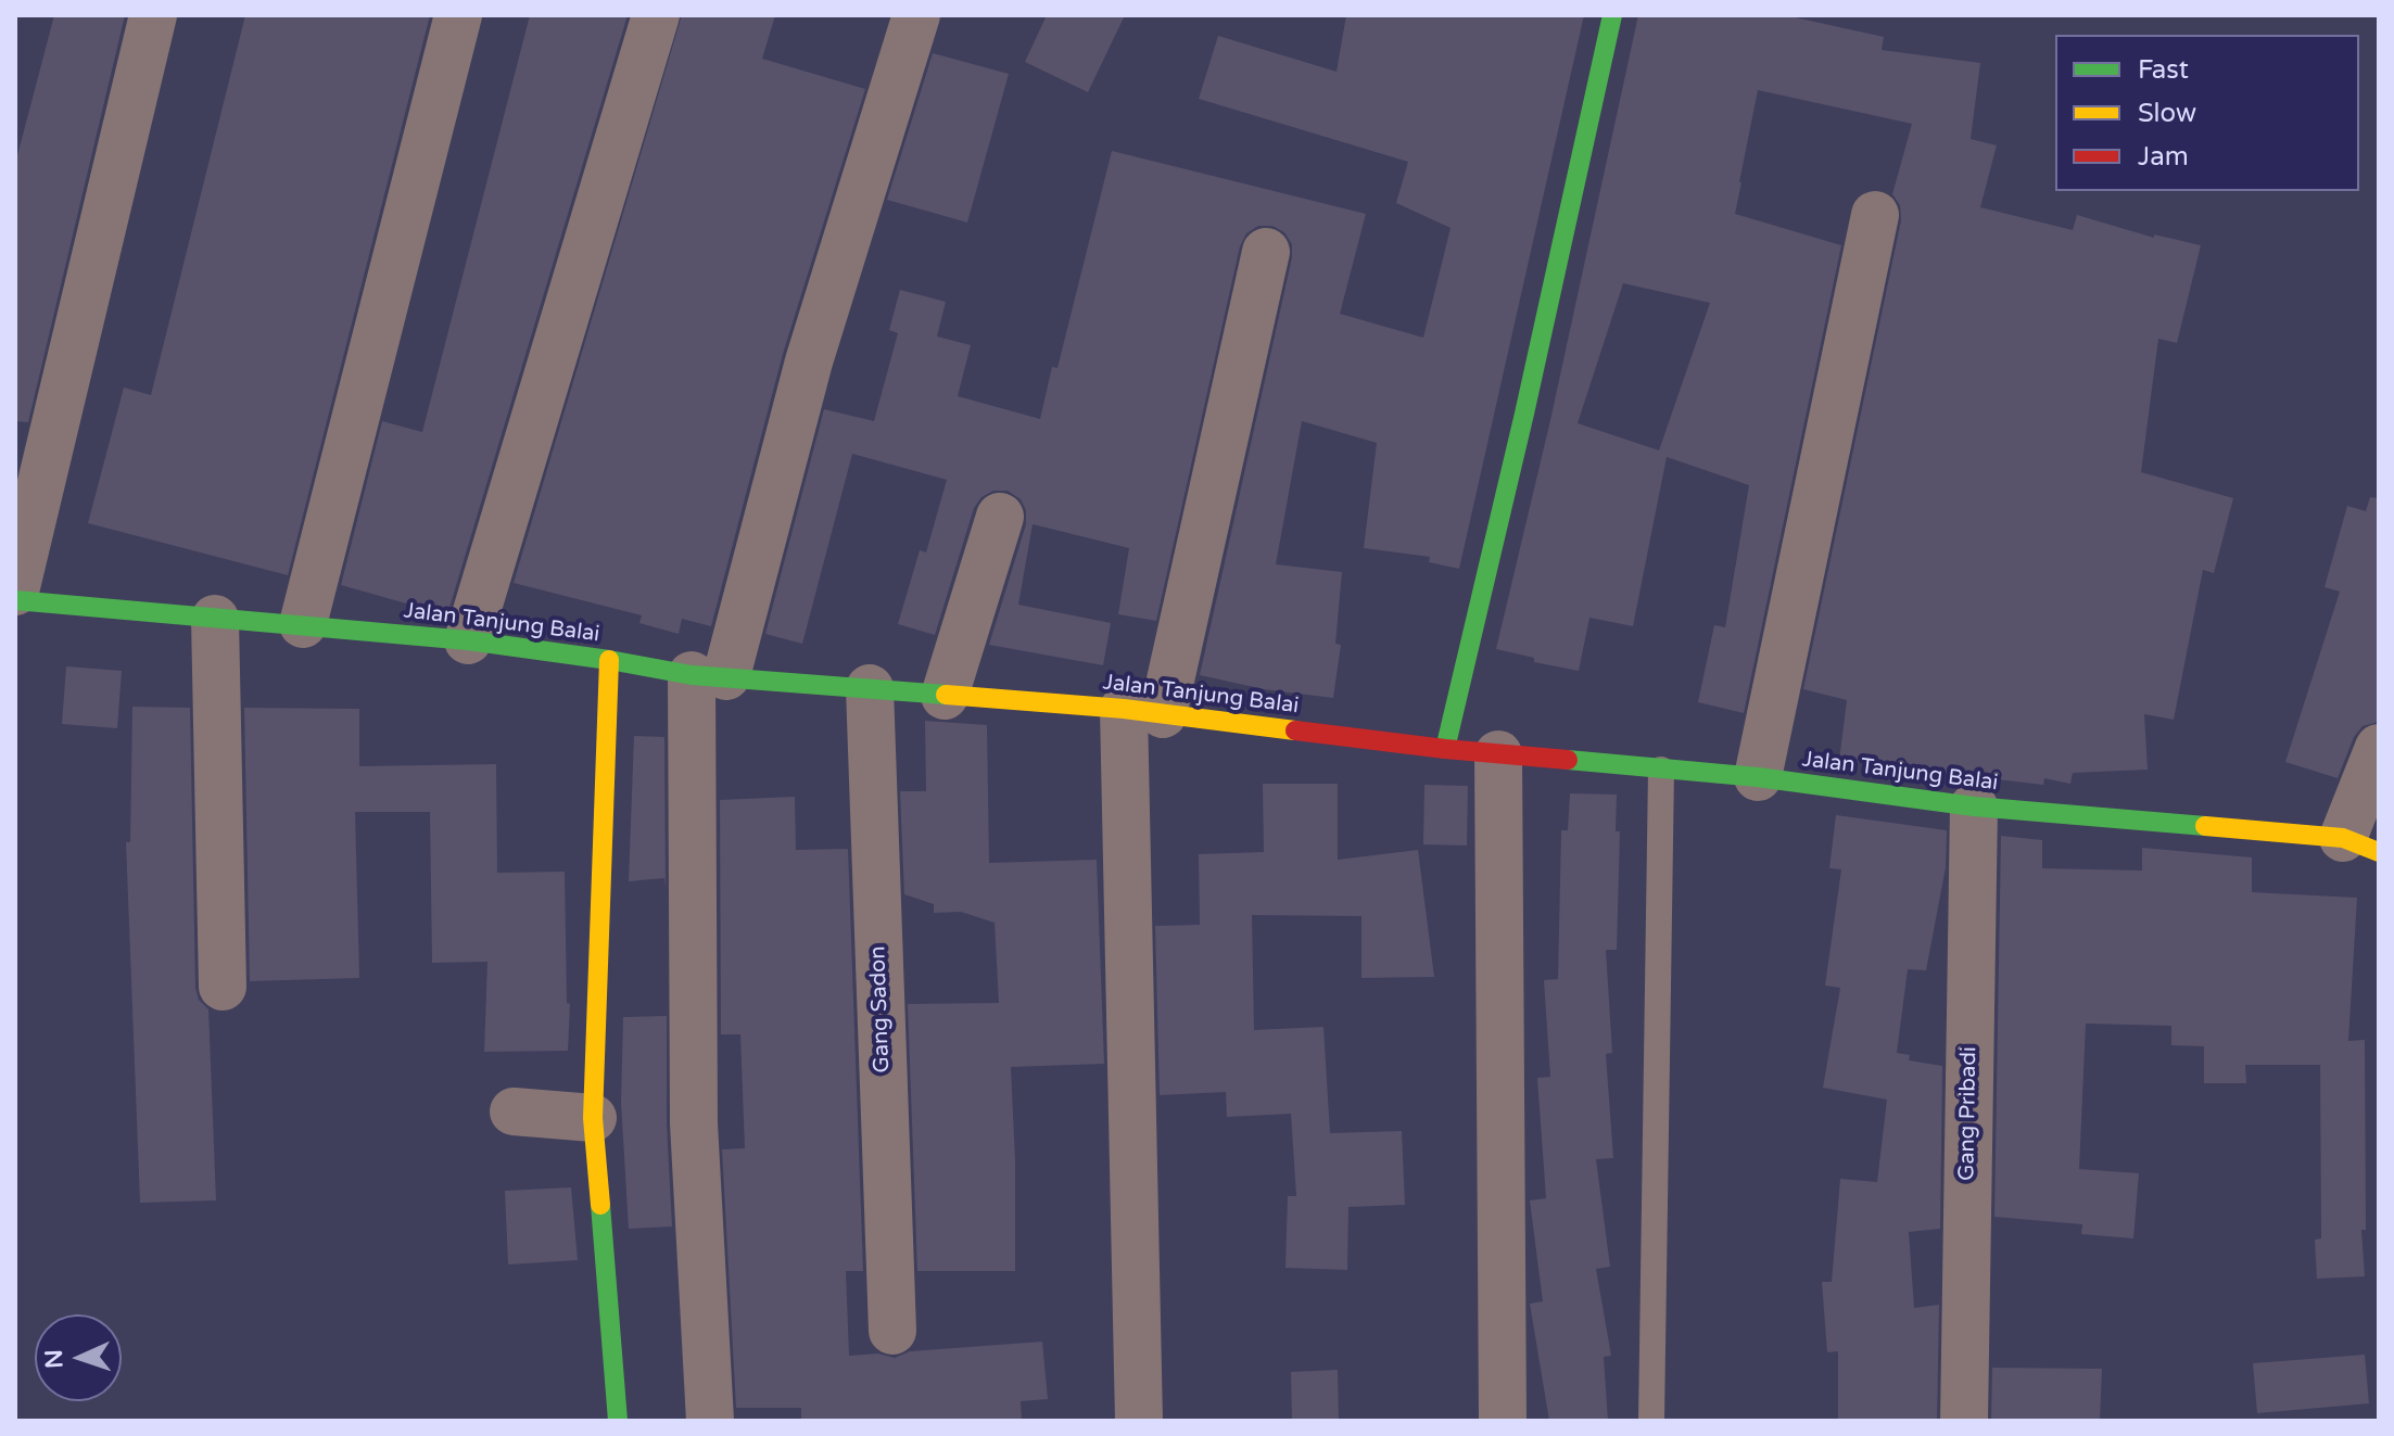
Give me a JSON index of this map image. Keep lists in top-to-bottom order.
{
  "streets": {
    "street": ["Jalan Tanjung Balai", "Gang Sadon", "Gang Pribadi"]
  },
  "crossings": [
    ["Jalan Tanjung Balai", "Gang Sadon"],
    ["Jalan Tanjung Balai", "Gang Pribadi"]
  ],
  "legend": ["Fast", "Slow", "Jam"],
  "north": "left"
}
